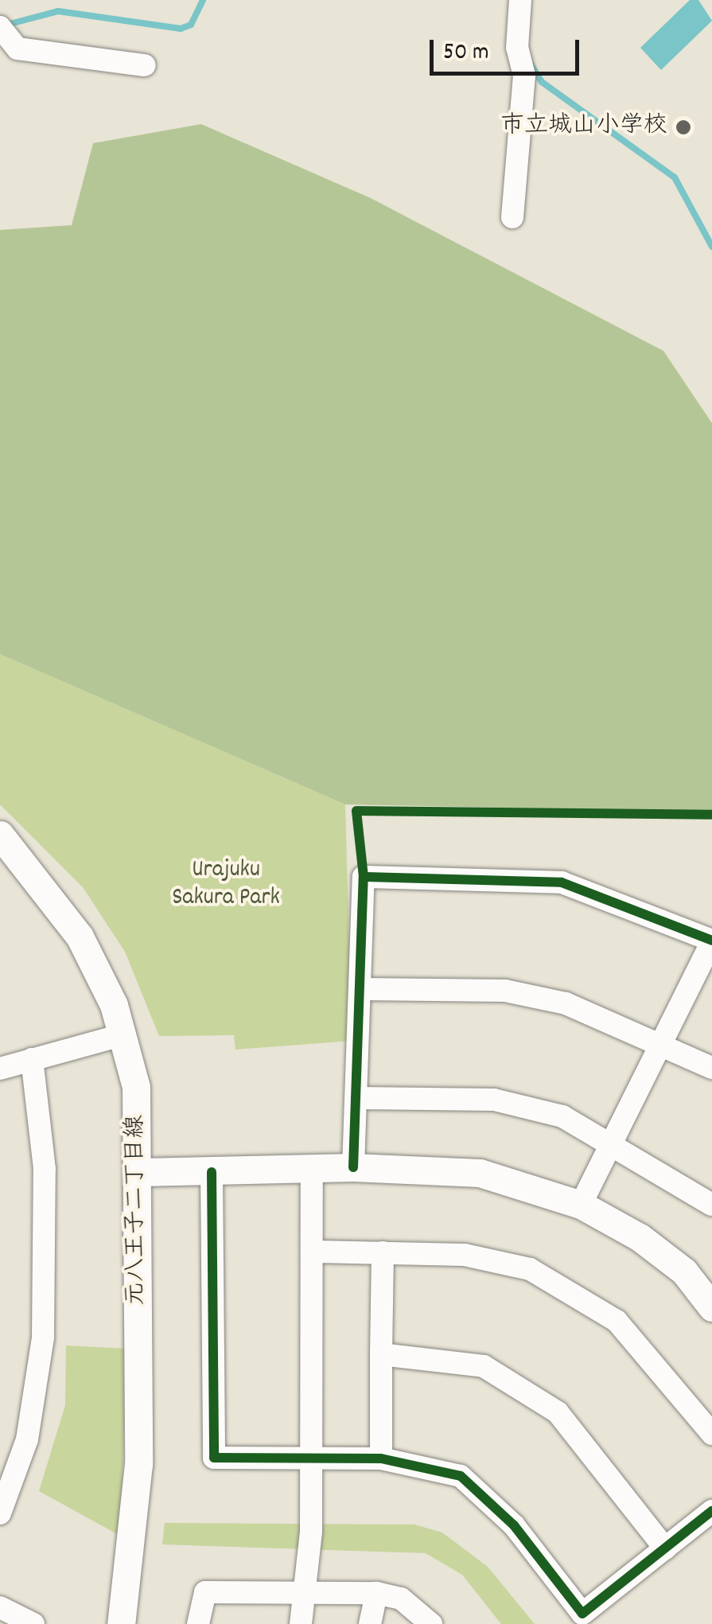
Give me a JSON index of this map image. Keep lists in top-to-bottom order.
{
  "streets": {
    "street": ["元八王子二丁目線"]
  },
  "parks": ["Urajuku Sakura Park"],
  "places": ["市立城山小学校"],
  "scale_bar": "50 m"
}
